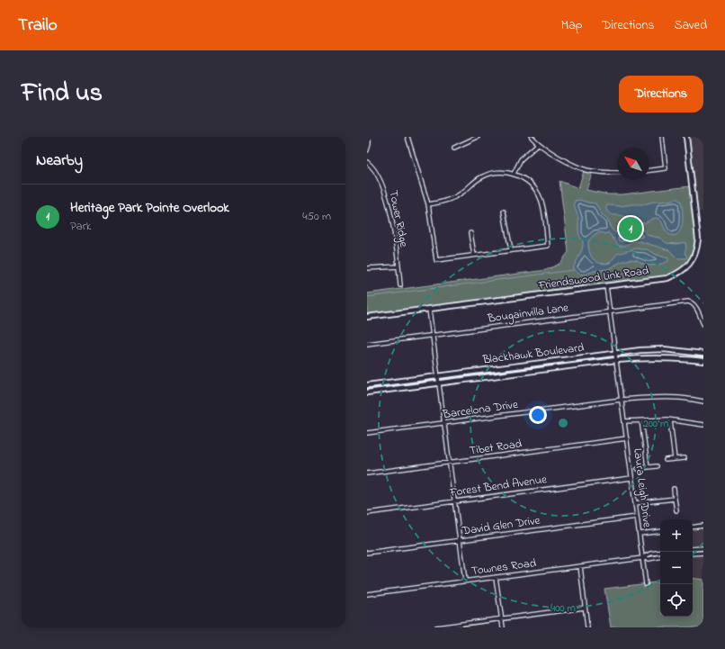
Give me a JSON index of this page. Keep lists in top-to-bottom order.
{
  "streets": {
    "main road": ["Friendswood Link Road", "Blackhawk Boulevard"],
    "street": [
      "Tower Ridge",
      "Bougainvilla Lane",
      "Barcelona Drive",
      "Tibet Road",
      "Forest Bend Avenue",
      "Laura Leigh Drive",
      "David Glen Drive",
      "Townes Road"
    ]
  },
  "crossings": [
    ["Friendswood Link Road", "Laura Leigh Drive"],
    ["Bougainvilla Lane", "Laura Leigh Drive"],
    ["Blackhawk Boulevard", "Laura Leigh Drive"],
    ["Barcelona Drive", "Laura Leigh Drive"],
    ["Tibet Road", "Laura Leigh Drive"],
    ["Forest Bend Avenue", "Laura Leigh Drive"],
    ["Laura Leigh Drive", "David Glen Drive"],
    ["Laura Leigh Drive", "Townes Road"]
  ],
  "north": "top left",
  "page": {
    "header": "Trailo",
    "nav": ["Map", "Directions", "Saved"],
    "title": "Find us",
    "buttons": "Directions",
    "heading": "Nearby",
    "list": [
      {
        "mark": "1",
        "name": "Heritage Park Pointe Overlook",
        "note": "Park",
        "value": "450 m"
      }
    ],
    "pins": "1",
    "map_buttons": ["+", "−"]
  },
  "rings": ["200 m", "400 m"]
}
